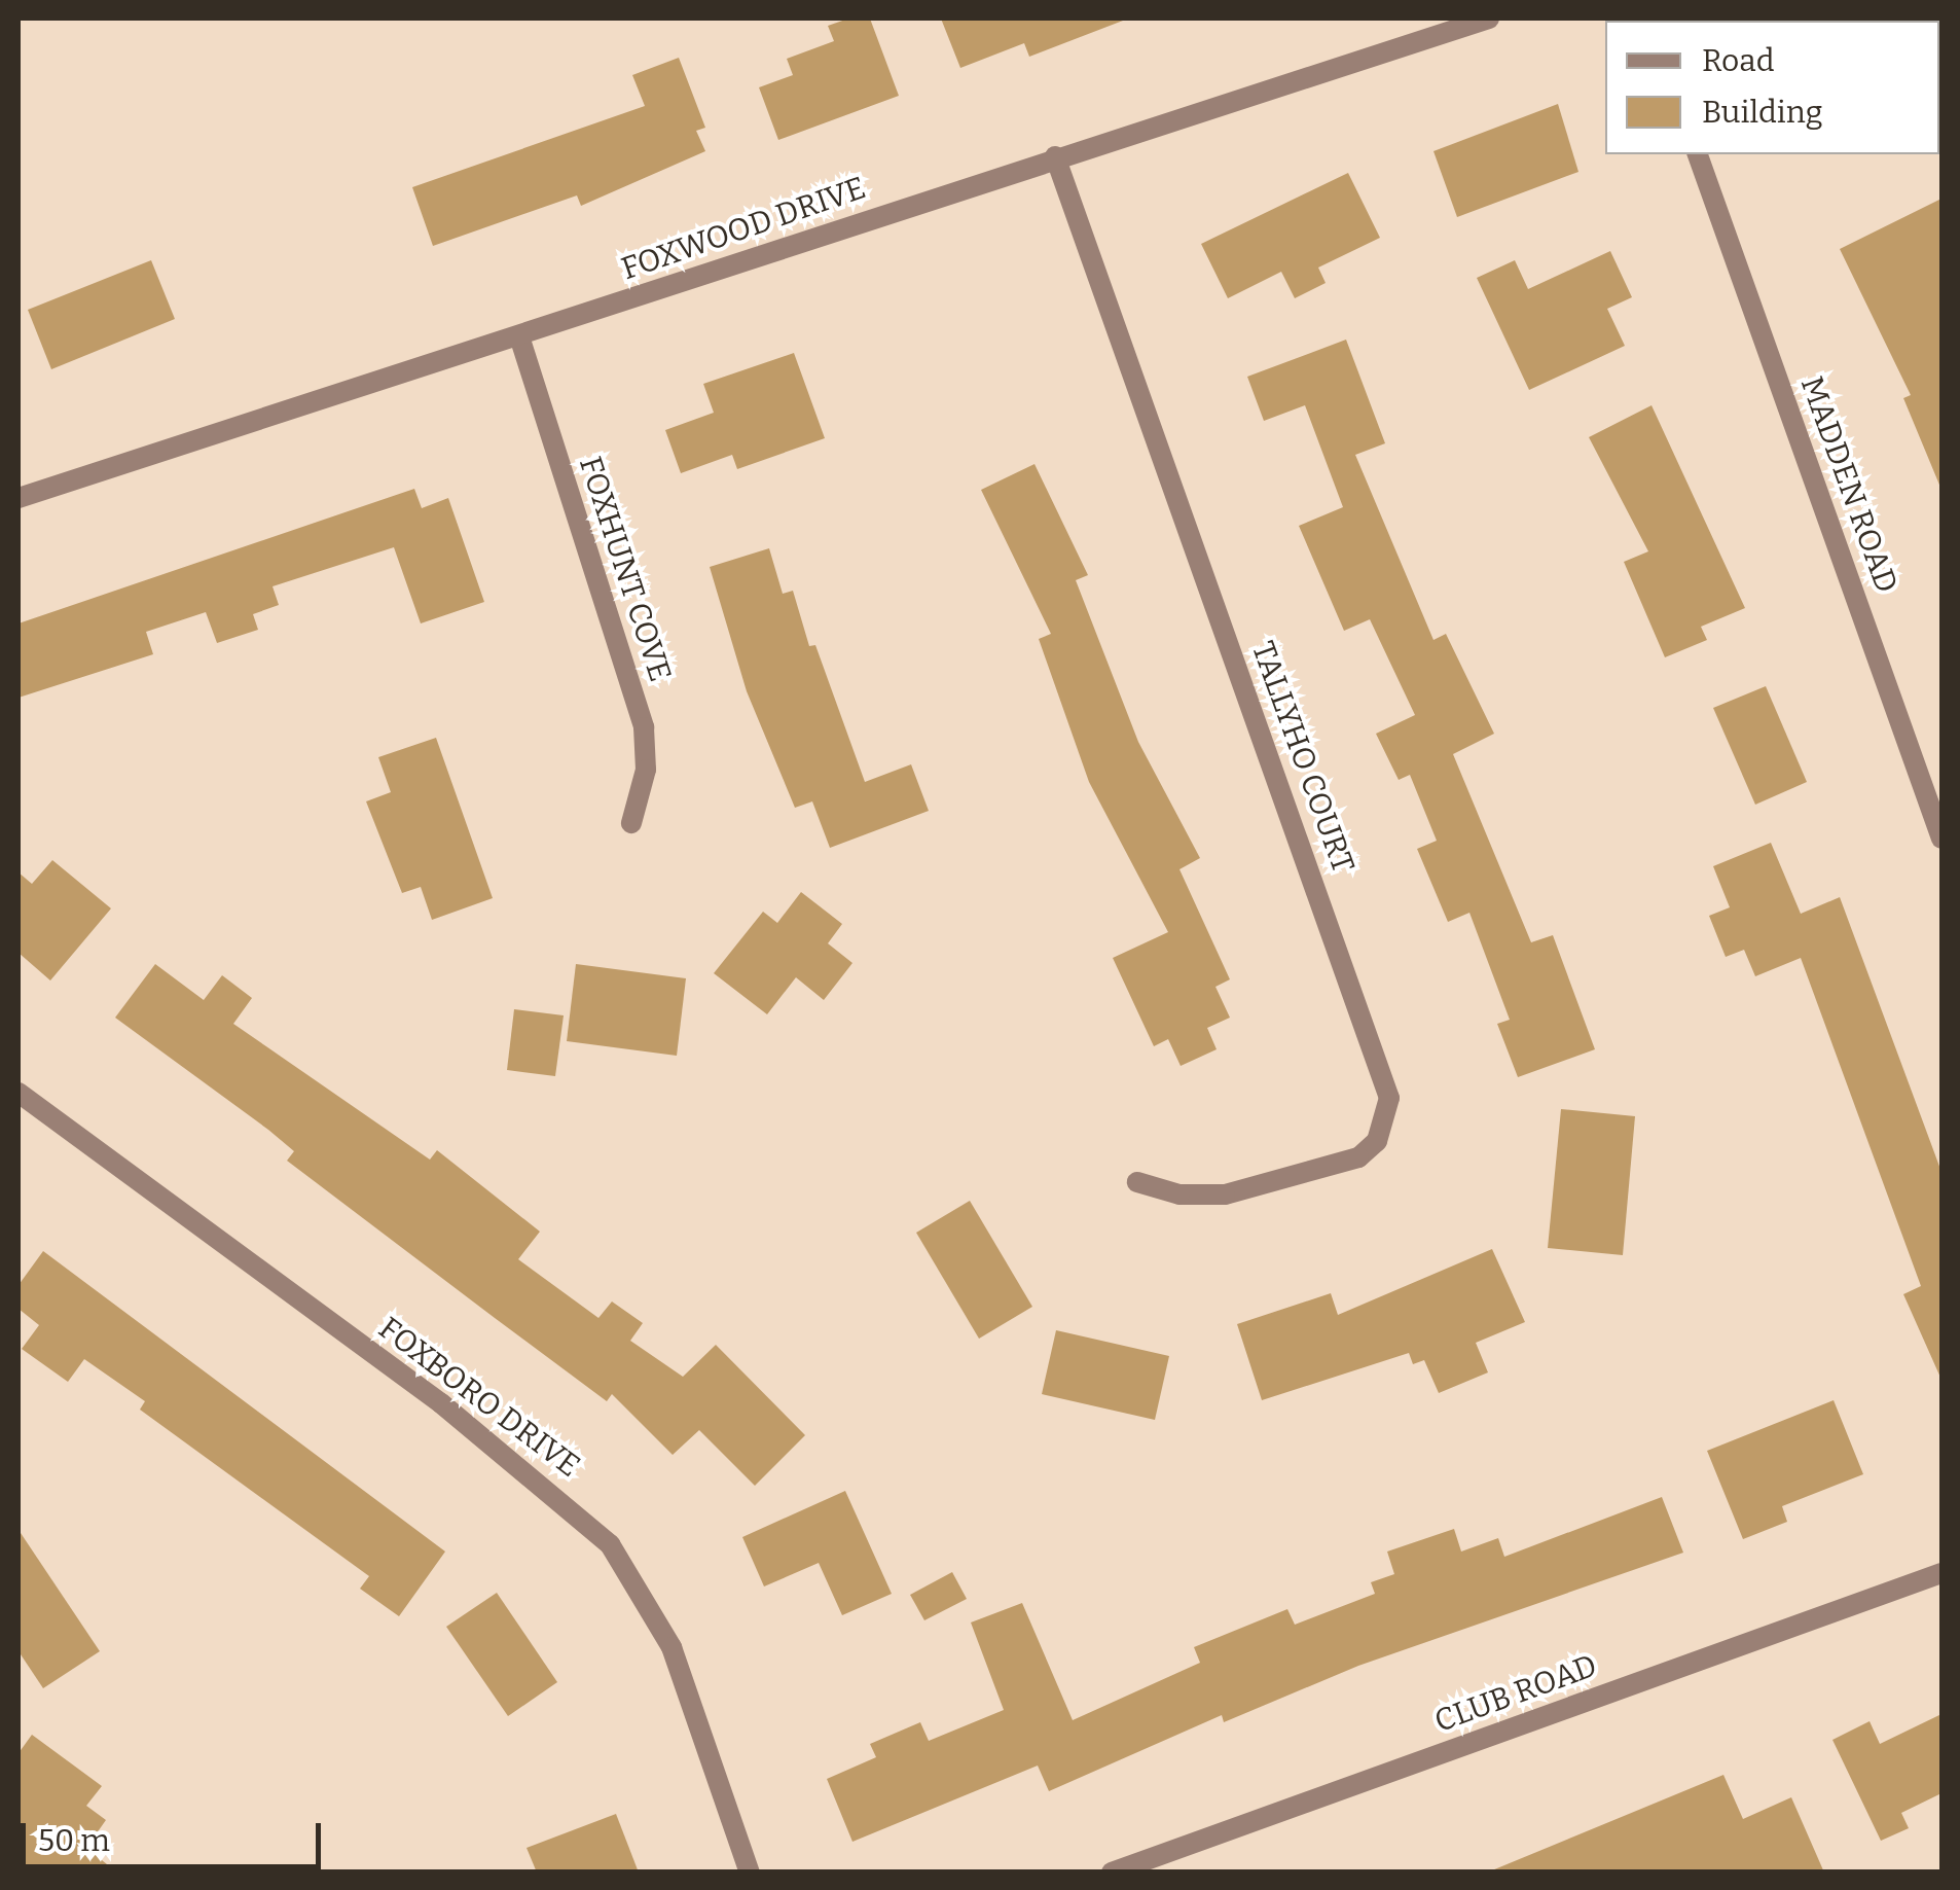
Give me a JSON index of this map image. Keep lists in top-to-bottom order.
{
  "streets": {
    "street": [
      "FOXWOOD DRIVE",
      "MADDEN ROAD",
      "FOXHUNT COVE",
      "TALLYHO COURT",
      "FOXBORO DRIVE",
      "CLUB ROAD"
    ]
  },
  "crossings": [
    ["FOXWOOD DRIVE", "FOXHUNT COVE"],
    ["FOXWOOD DRIVE", "TALLYHO COURT"]
  ],
  "legend": ["Road", "Building"],
  "scale_bar": "50 m"
}
